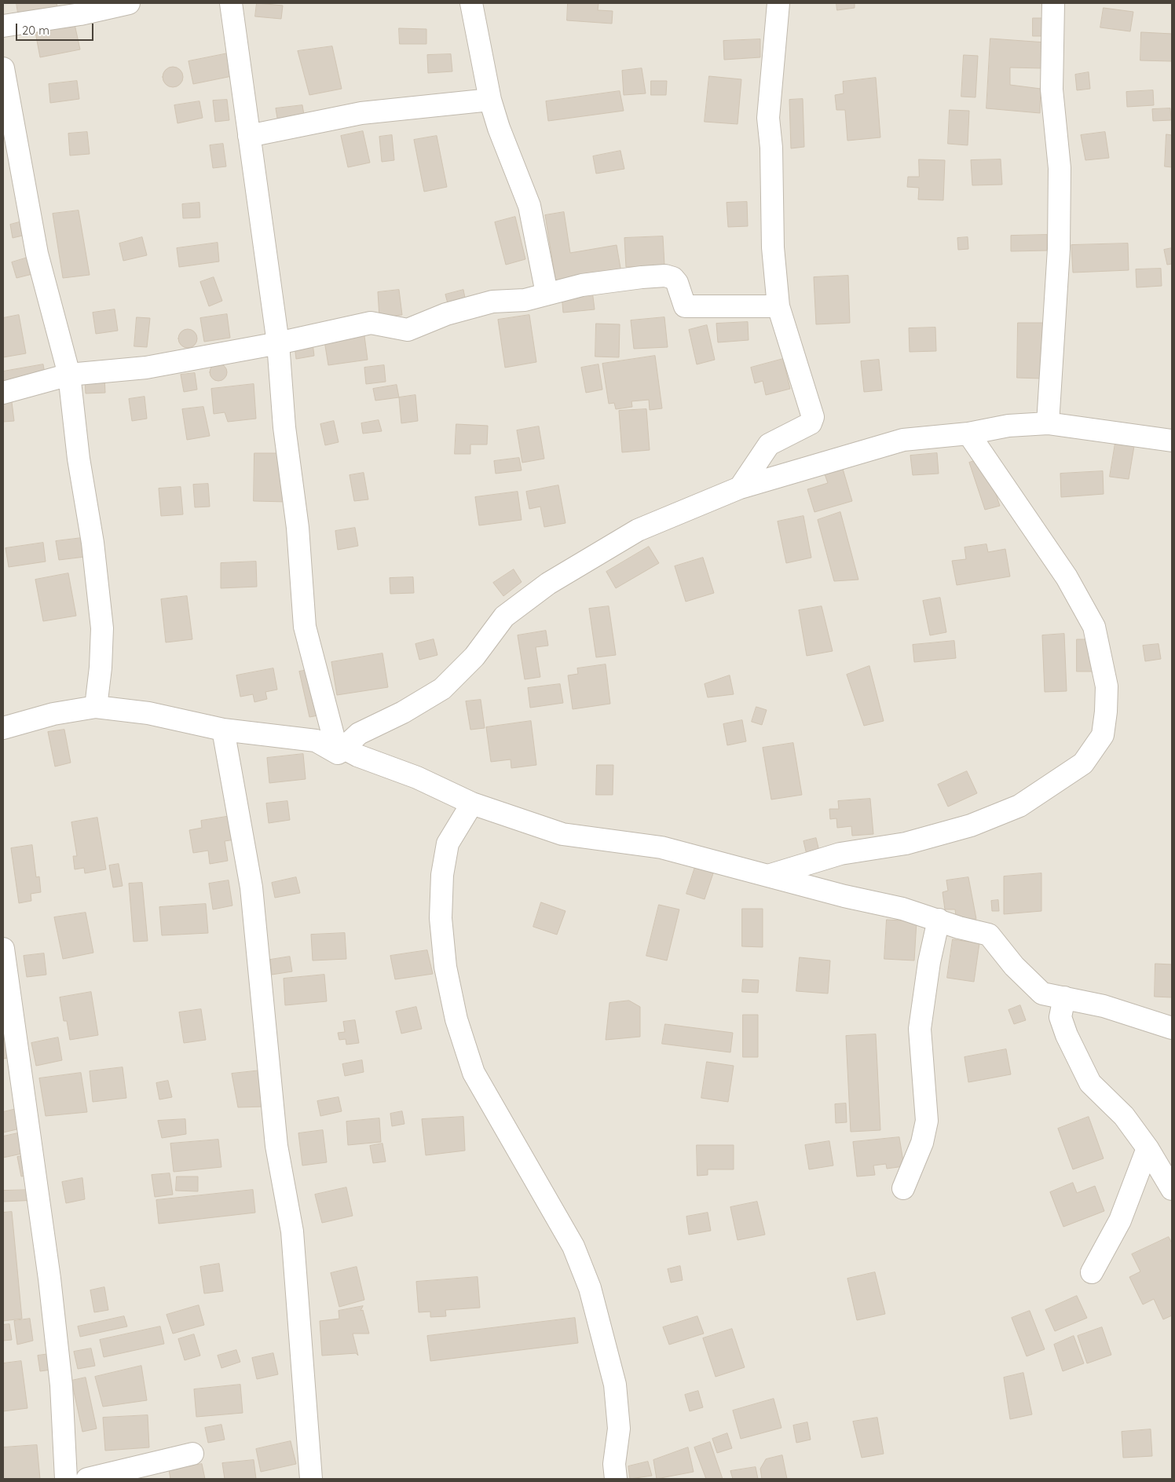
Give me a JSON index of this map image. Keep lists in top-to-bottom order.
{
  "scale_bar": "20 m"
}
